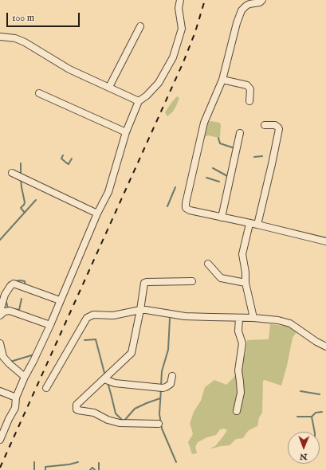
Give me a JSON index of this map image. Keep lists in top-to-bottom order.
{
  "scale_bar": "100 m",
  "north": "bottom"
}
